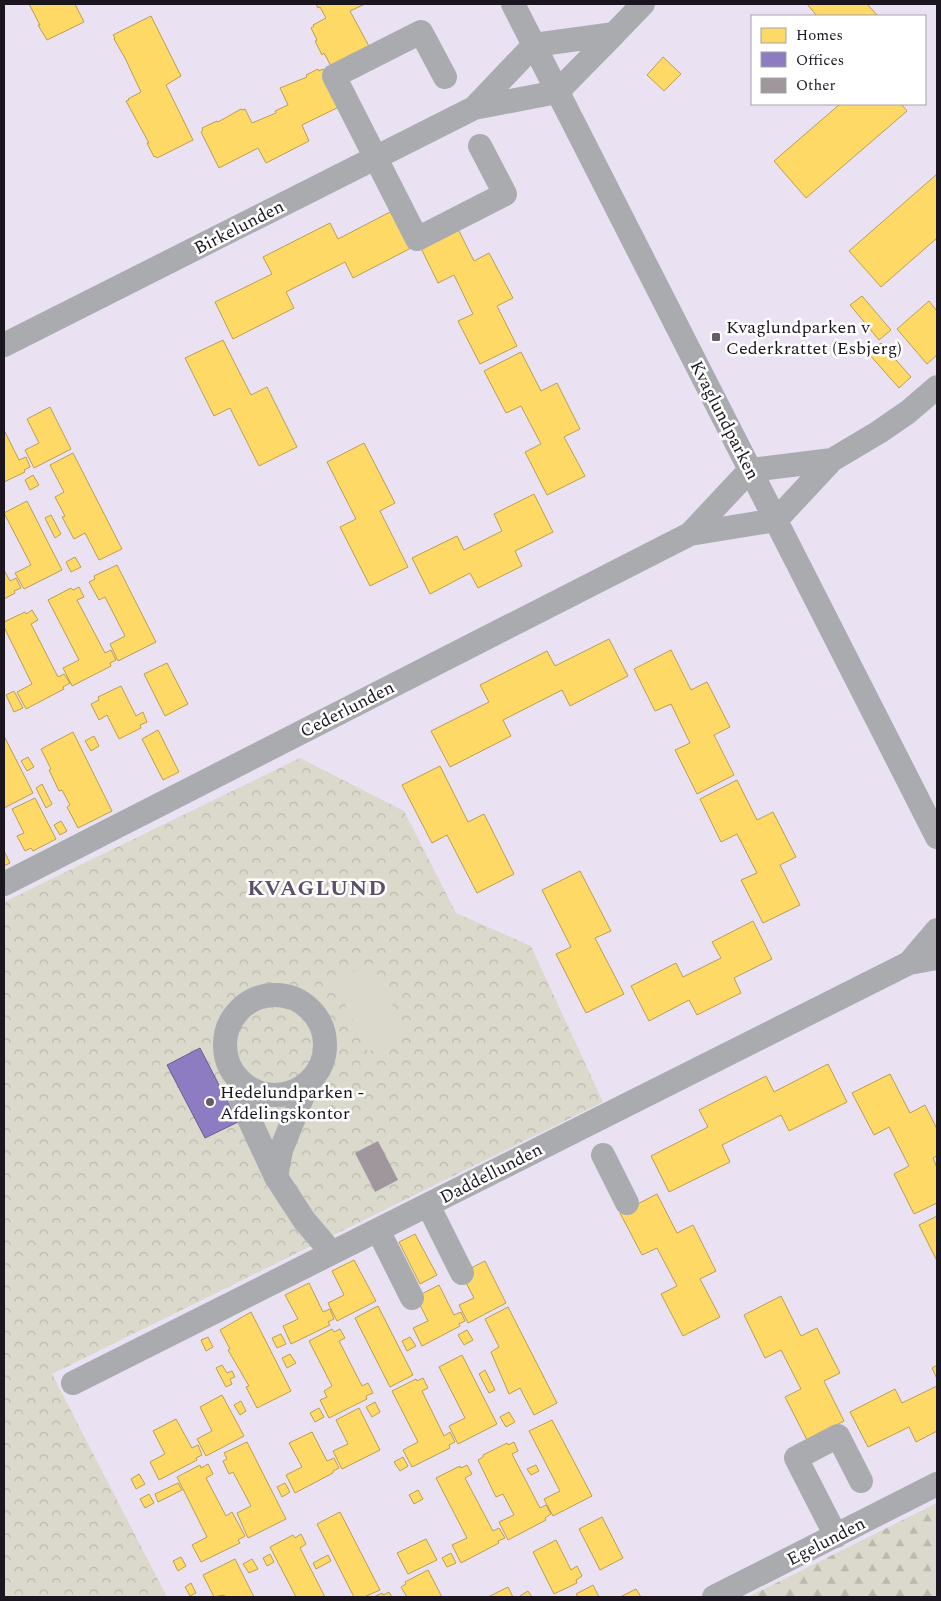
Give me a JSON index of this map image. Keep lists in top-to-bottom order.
{
  "streets": {
    "street": [
      "Birkelunden",
      "Kvaglundparken",
      "Cederlunden",
      "Daddellunden",
      "Egelunden"
    ]
  },
  "crossings": [
    ["Birkelunden", "Kvaglundparken"],
    ["Kvaglundparken", "Cederlunden"]
  ],
  "districts": ["KVAGLUND"],
  "places": {
    "transit": ["Kvaglundparken v Cederkrattet (Esbjerg)"],
    "other": ["Hedelundparken - Afdelingskontor"]
  },
  "legend": ["Homes", "Offices", "Other"]
}
